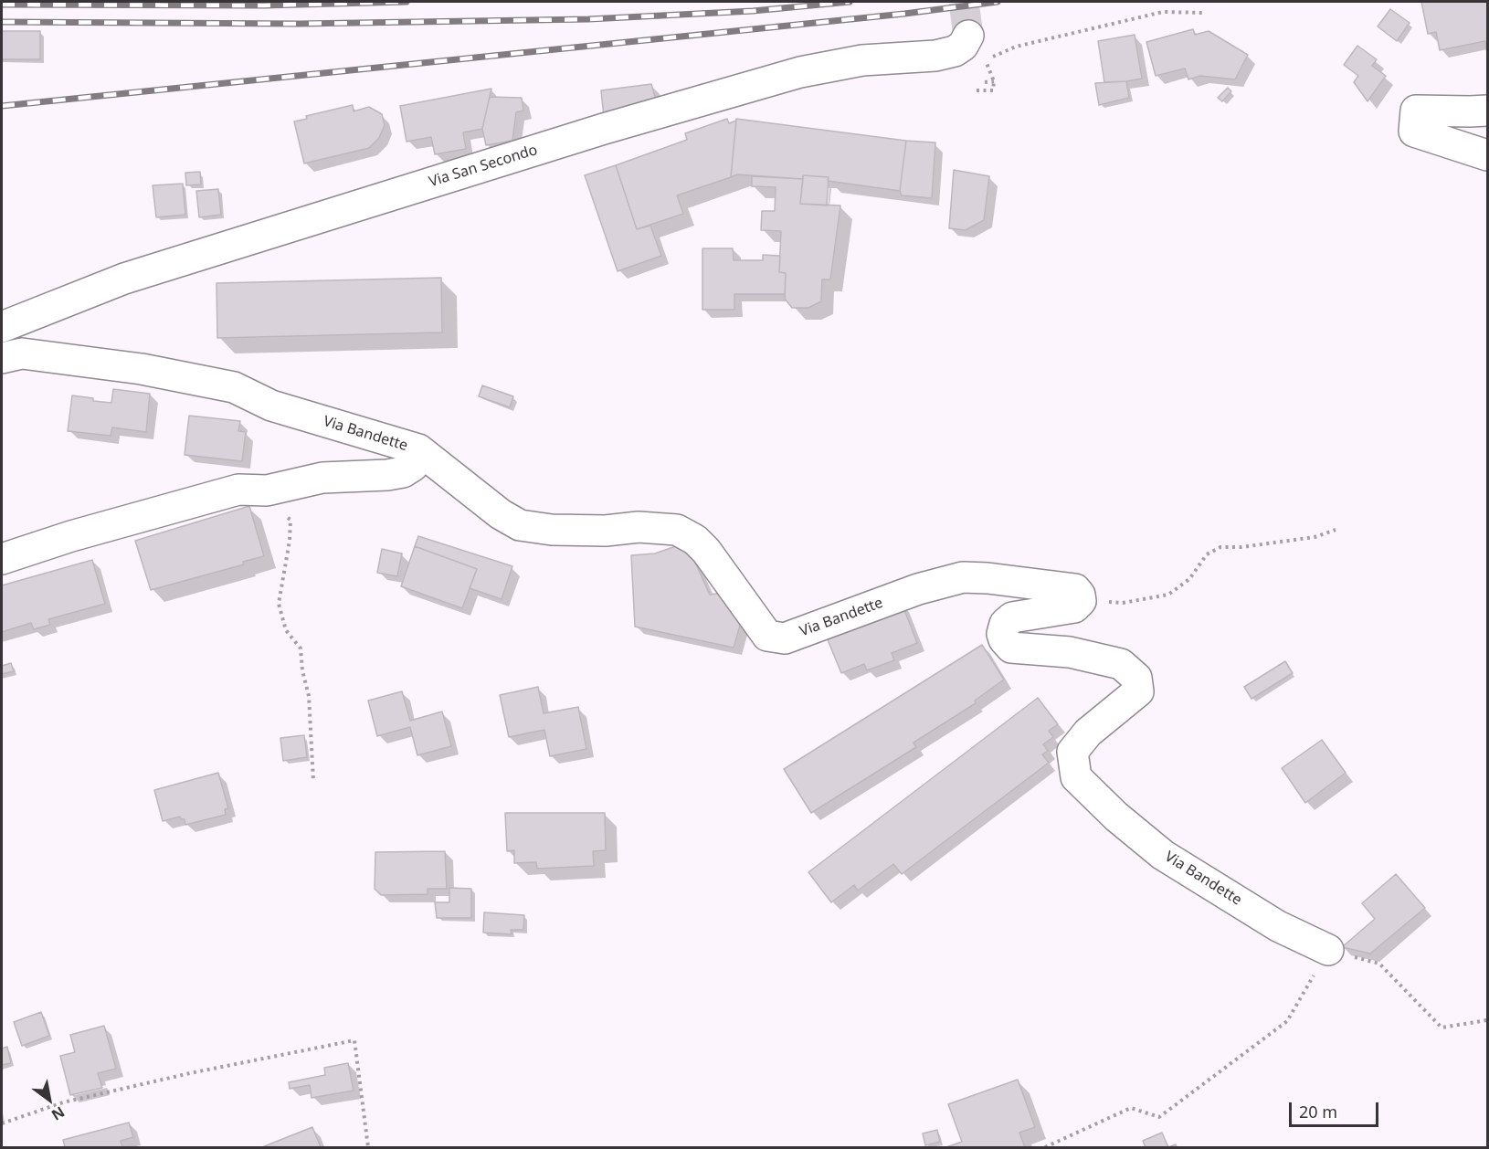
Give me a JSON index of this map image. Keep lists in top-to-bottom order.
{
  "streets": {
    "street": ["Via San Secondo", "Via Bandette"]
  },
  "scale_bar": "20 m",
  "north": "bottom right"
}
